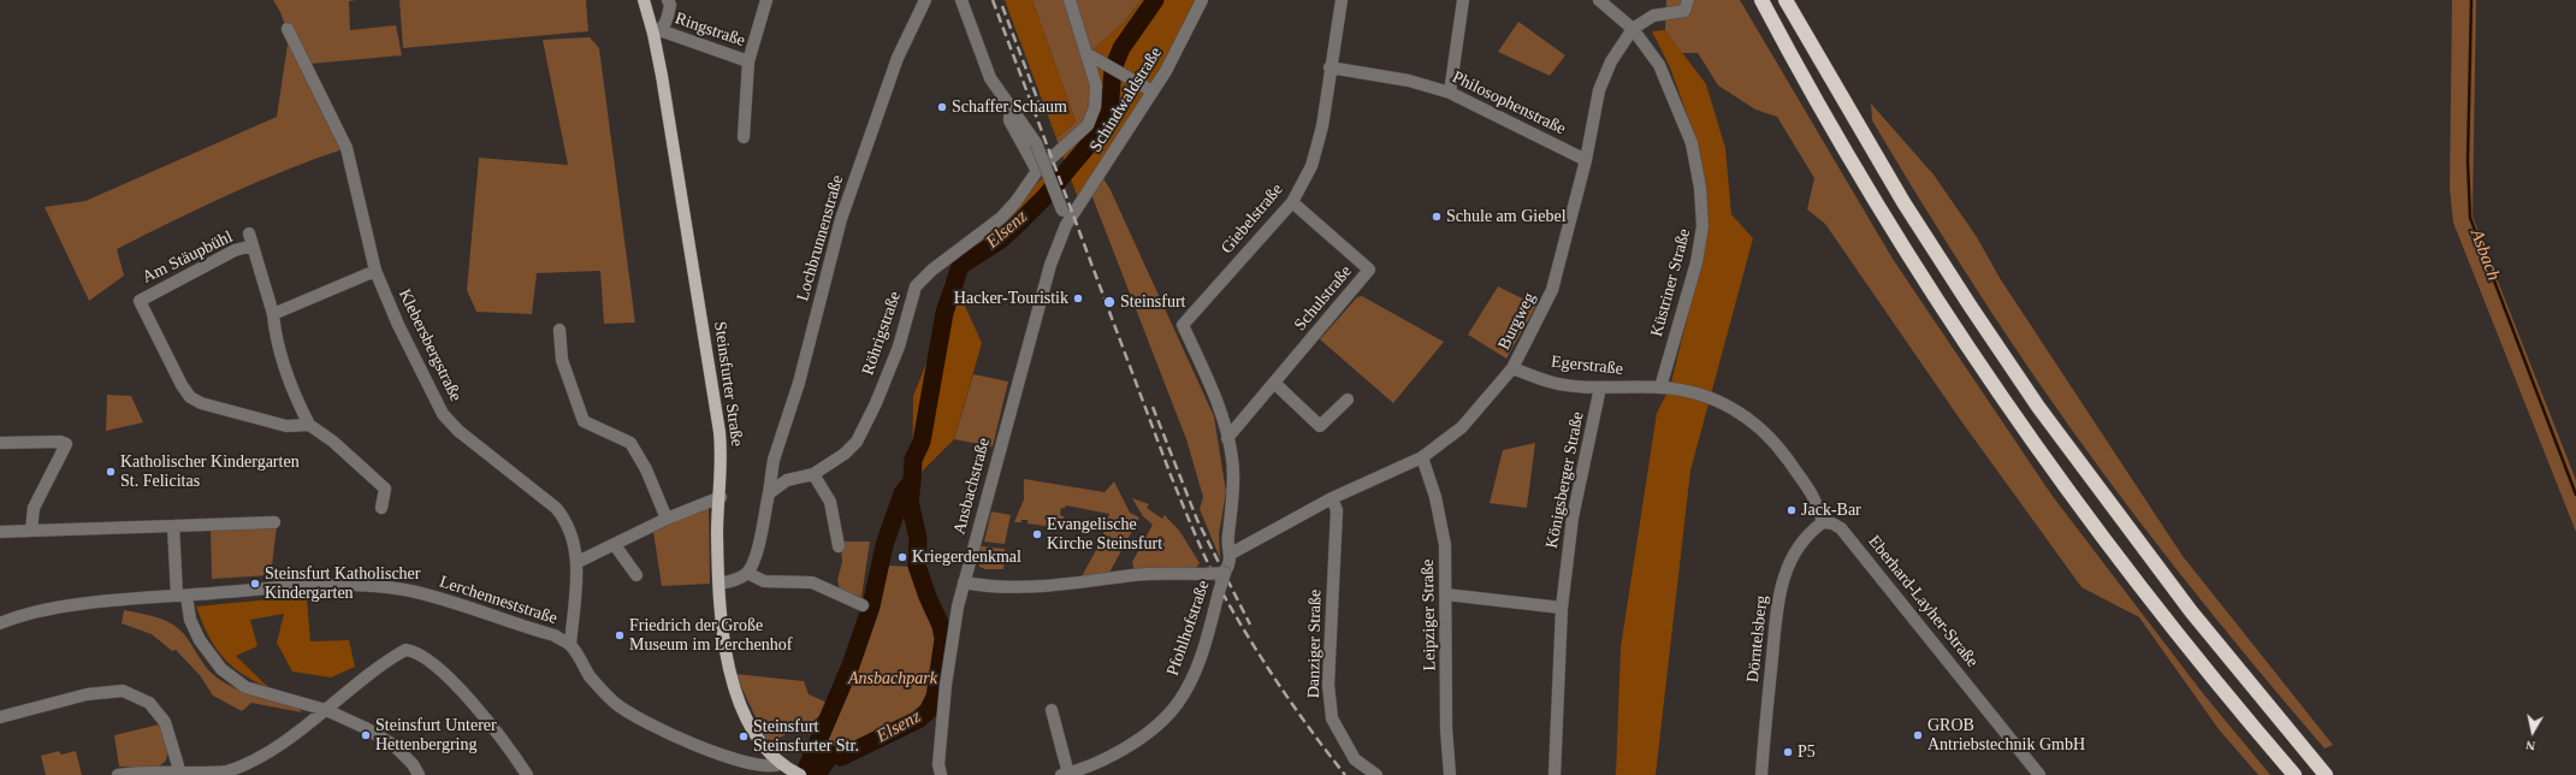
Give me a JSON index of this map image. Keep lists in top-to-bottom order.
{
  "streets": {
    "main road": ["Steinsfurter Straße"],
    "street": [
      "Ringstraße",
      "Schindwaldstraße",
      "Philosophenstraße",
      "Giebelstraße",
      "Lochbrunnenstraße",
      "Am Stäupbühl",
      "Küstriner Straße",
      "Schulstraße",
      "Burgweg",
      "Röhrigstraße",
      "Klebersbergstraße",
      "Egerstraße",
      "Königsberger Straße",
      "Ansbachstraße",
      "Lerchenneststraße",
      "Eberhard-Layher-Straße",
      "Leipziger Straße",
      "Pfohlhofstraße",
      "Dörntelsberg",
      "Danziger Straße"
    ]
  },
  "crossings": [
    ["Ringstraße", "Steinsfurter Straße"],
    ["Schindwaldstraße", "Ansbachstraße"],
    ["Philosophenstraße", "Giebelstraße"],
    ["Philosophenstraße", "Burgweg"],
    ["Giebelstraße", "Schulstraße"],
    ["Lochbrunnenstraße", "Röhrigstraße"],
    ["Küstriner Straße", "Burgweg"],
    ["Küstriner Straße", "Egerstraße"],
    ["Burgweg", "Egerstraße"],
    ["Burgweg", "Leipziger Straße"],
    ["Burgweg", "Pfohlhofstraße"],
    ["Burgweg", "Danziger Straße"],
    ["Klebersbergstraße", "Lerchenneststraße"],
    ["Egerstraße", "Königsberger Straße"],
    ["Steinsfurter Straße", "Lerchenneststraße"],
    ["Eberhard-Layher-Straße", "Dörntelsberg"]
  ],
  "water": ["Elsenz", "Asbach"],
  "parks": ["Ansbachpark"],
  "places": [
    "Schaffer Schaum",
    "Schule am Giebel",
    "Hacker-Touristik",
    "Steinsfurt",
    "Katholischer Kindergarten St. Felicitas",
    "Jack-Bar",
    "Evangelische Kirche Steinsfurt",
    "Kriegerdenkmal",
    "Steinsfurt Katholischer Kindergarten",
    "Friedrich der Große Museum im Lerchenhof",
    "Steinsfurt Unterer Hettenbergring",
    "GROB Antriebstechnik GmbH",
    "Steinsfurt Steinsfurter Str.",
    "P5"
  ],
  "north": "bottom"
}
